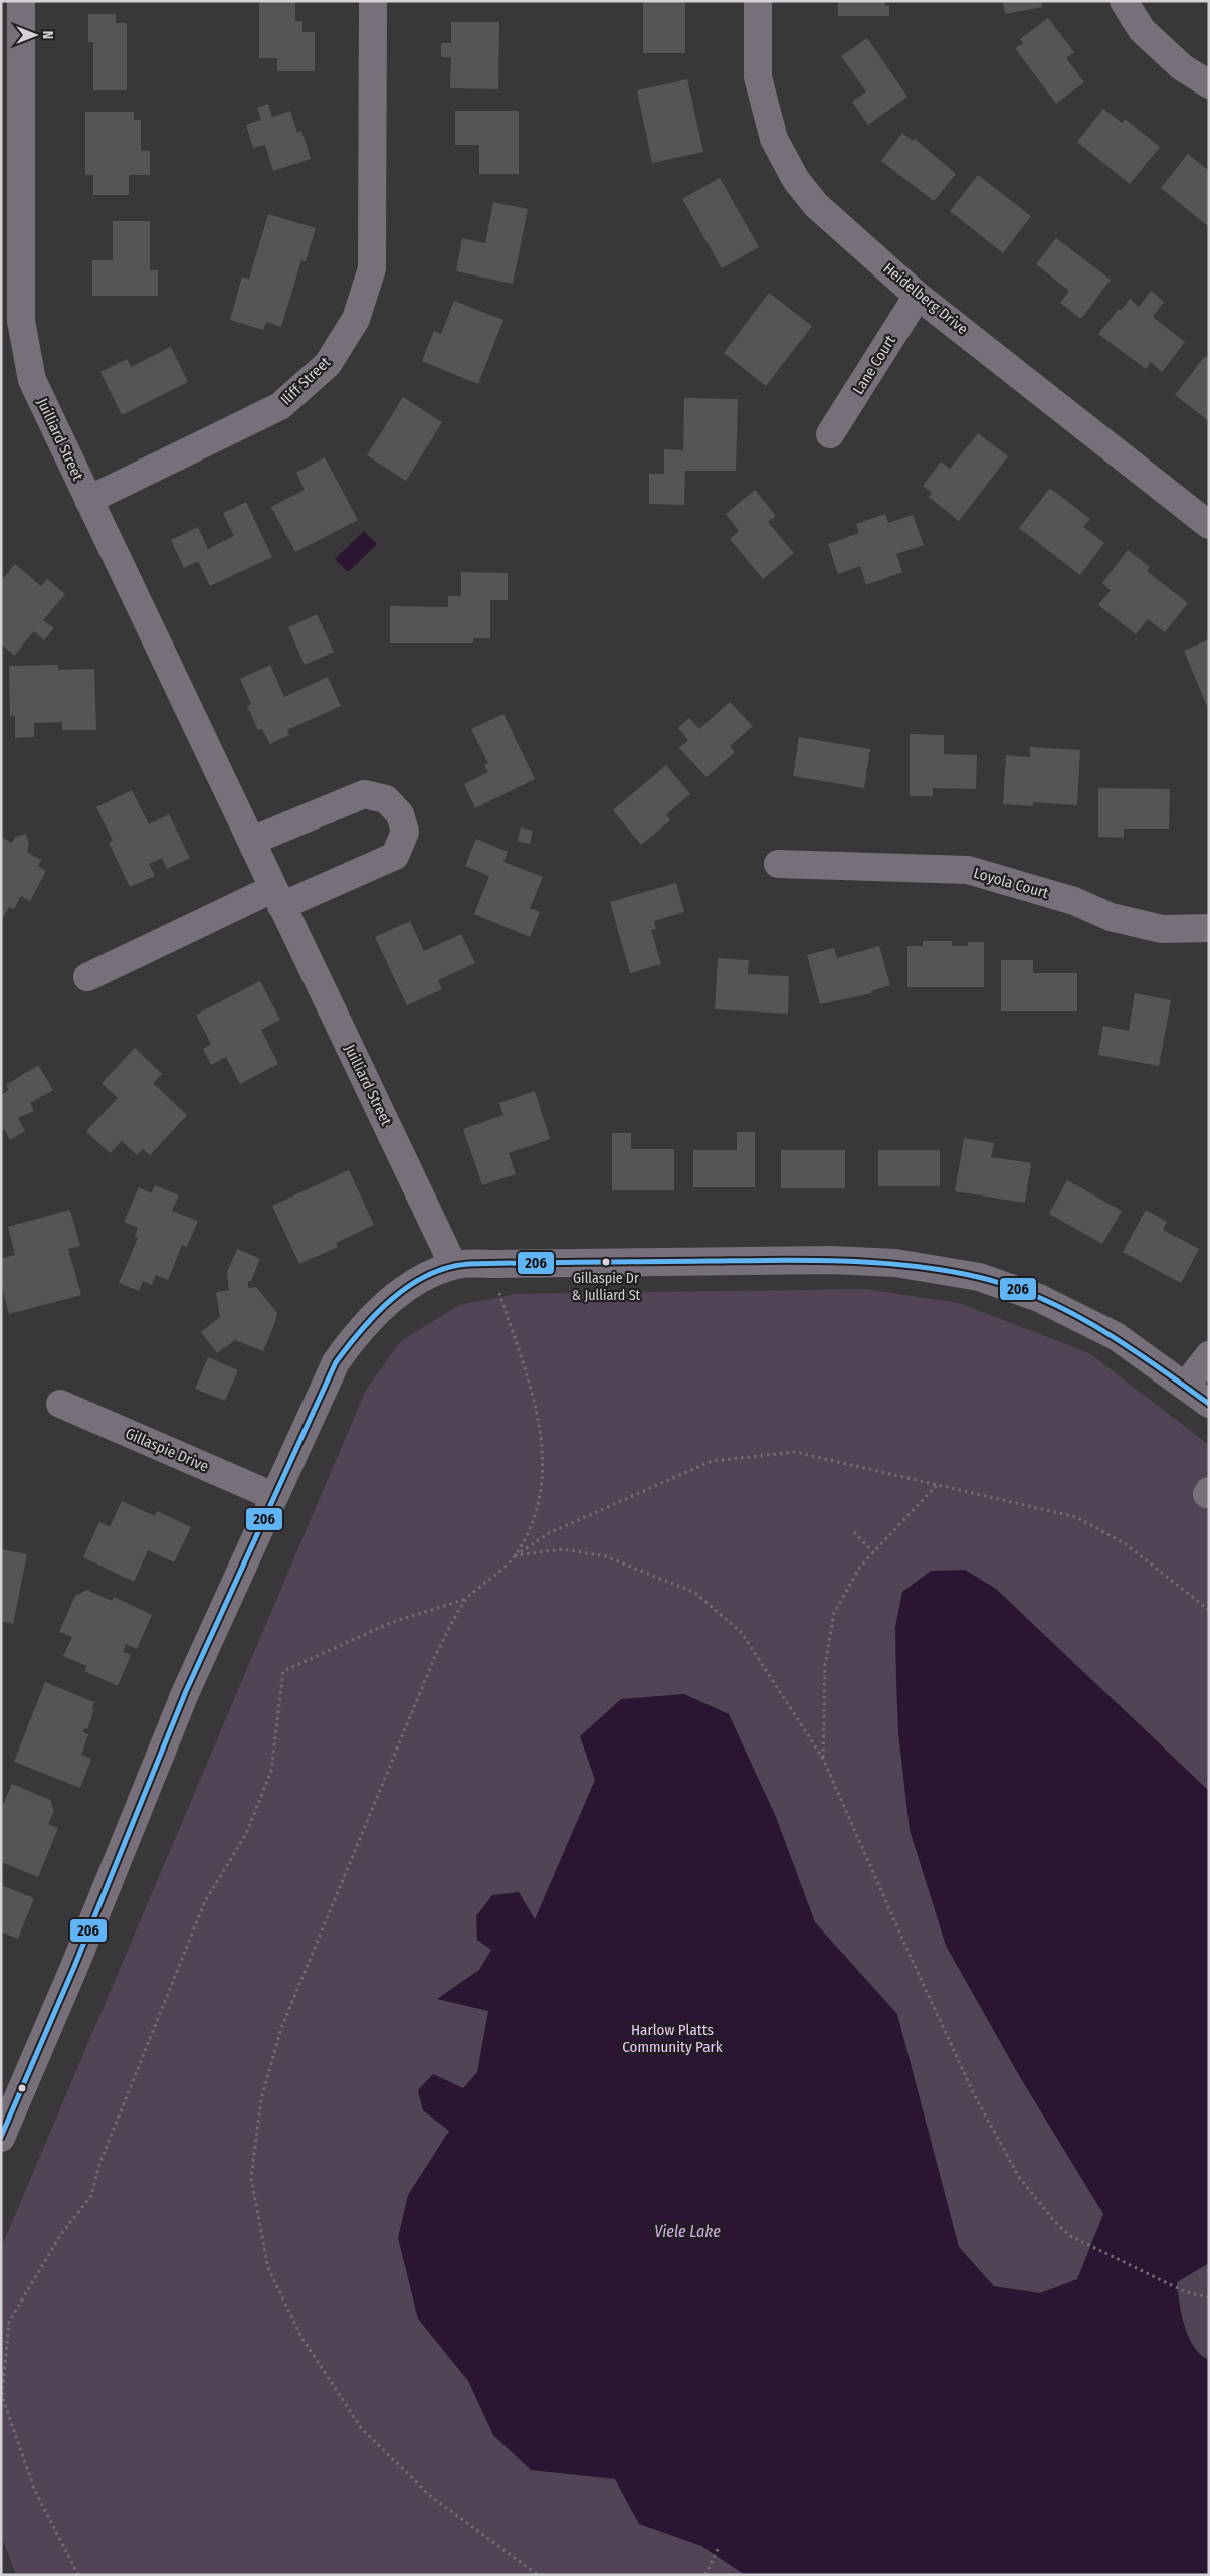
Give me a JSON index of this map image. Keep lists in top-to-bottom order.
{
  "streets": {
    "street": [
      "Heidelberg Drive",
      "Lane Court",
      "Iliff Street",
      "Juilliard Street",
      "Loyola Court",
      "Gillaspie Drive"
    ]
  },
  "crossings": [
    ["Heidelberg Drive", "Lane Court"],
    ["Iliff Street", "Juilliard Street"]
  ],
  "water": ["Viele Lake"],
  "parks": ["Harlow Platts Community Park"],
  "places": ["Gillaspie Dr & Julliard St"],
  "lines": ["transit line 206"],
  "north": "right"
}
